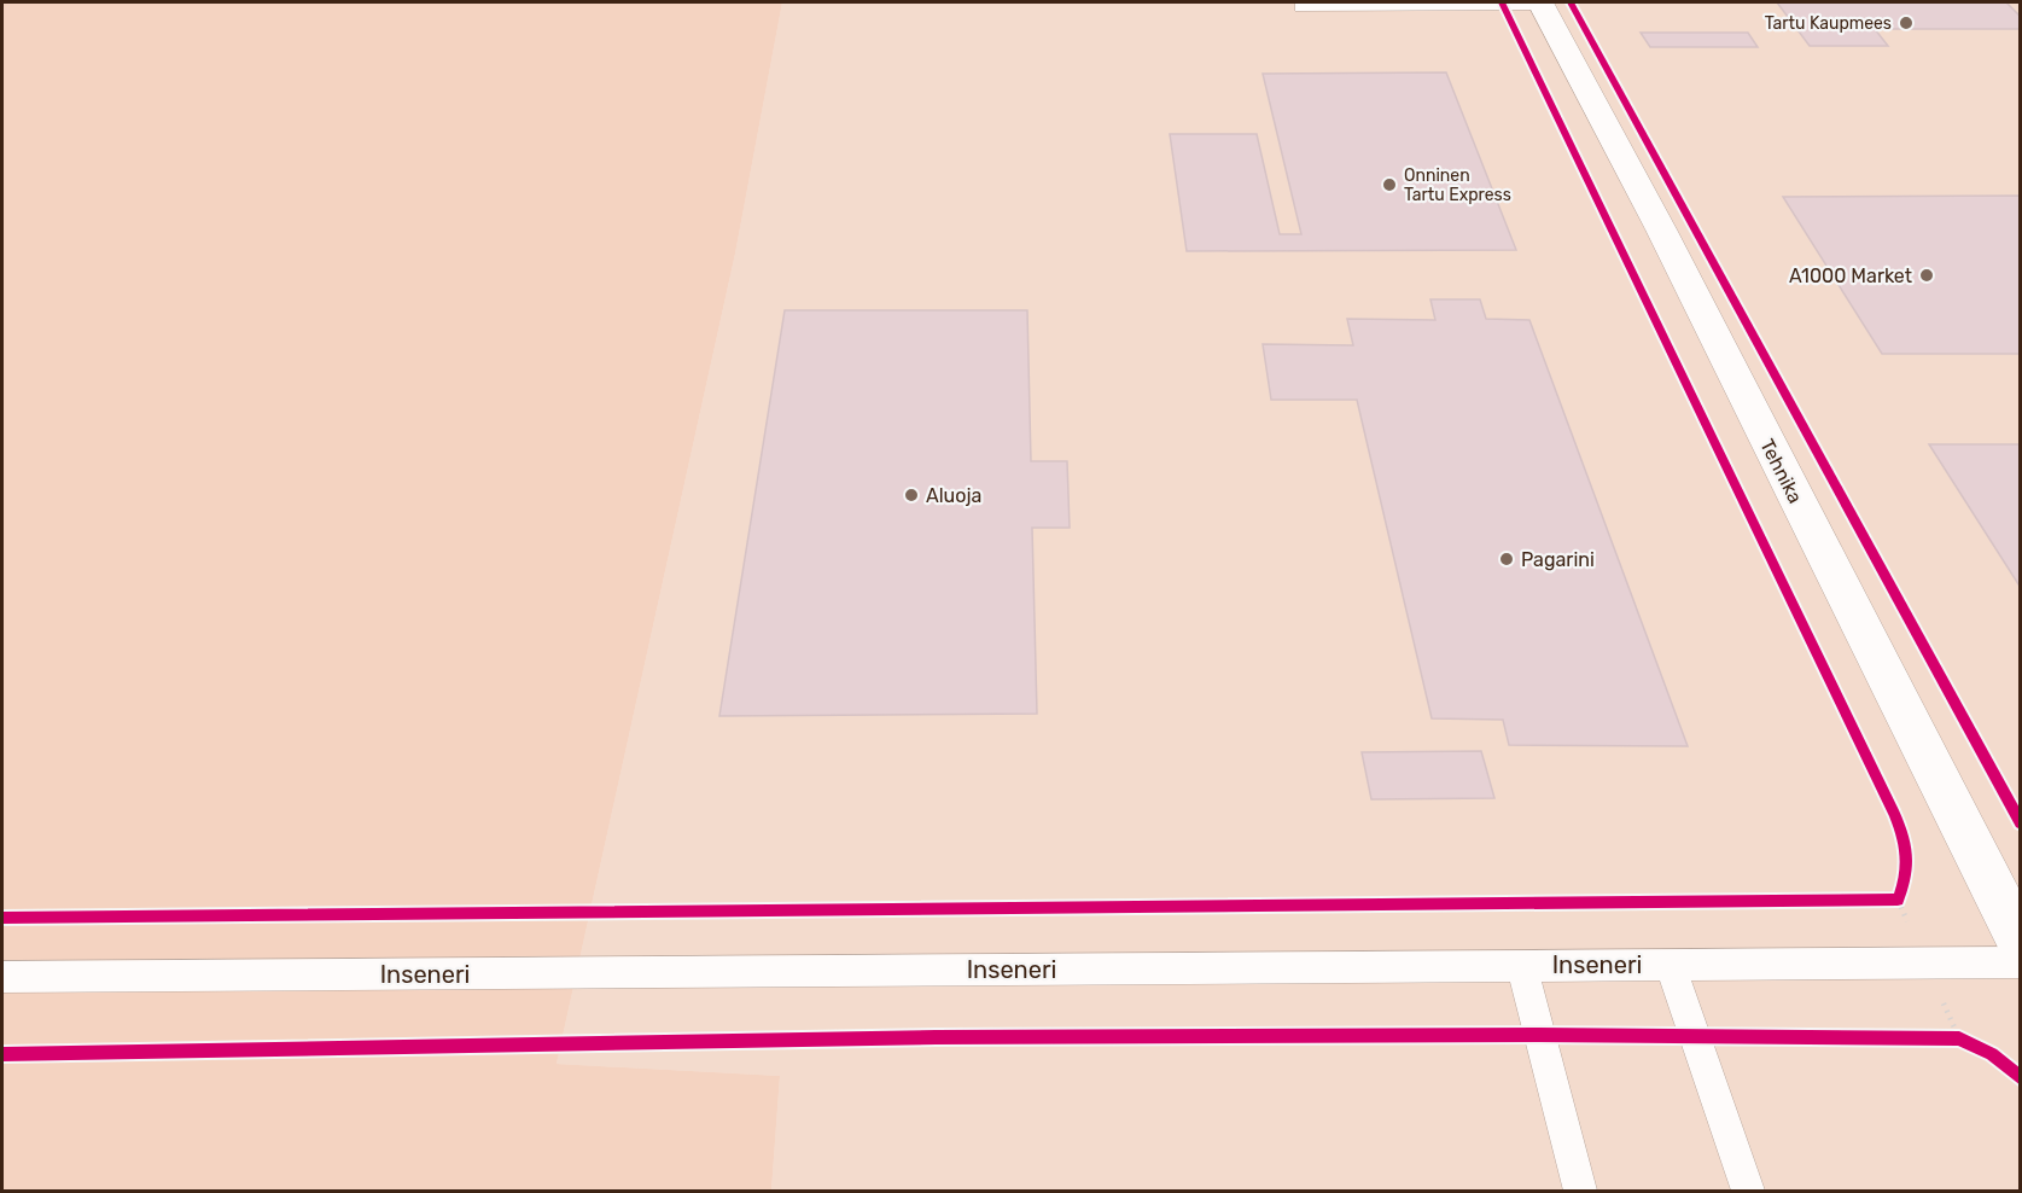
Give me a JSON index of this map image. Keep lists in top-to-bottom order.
{
  "streets": {
    "street": ["Tehnika"],
    "lane": ["Inseneri"]
  },
  "places": [
    "Tartu Kaupmees",
    "Onninen Tartu Express",
    "A1000 Market",
    "Aluoja",
    "Pagarini"
  ]
}
